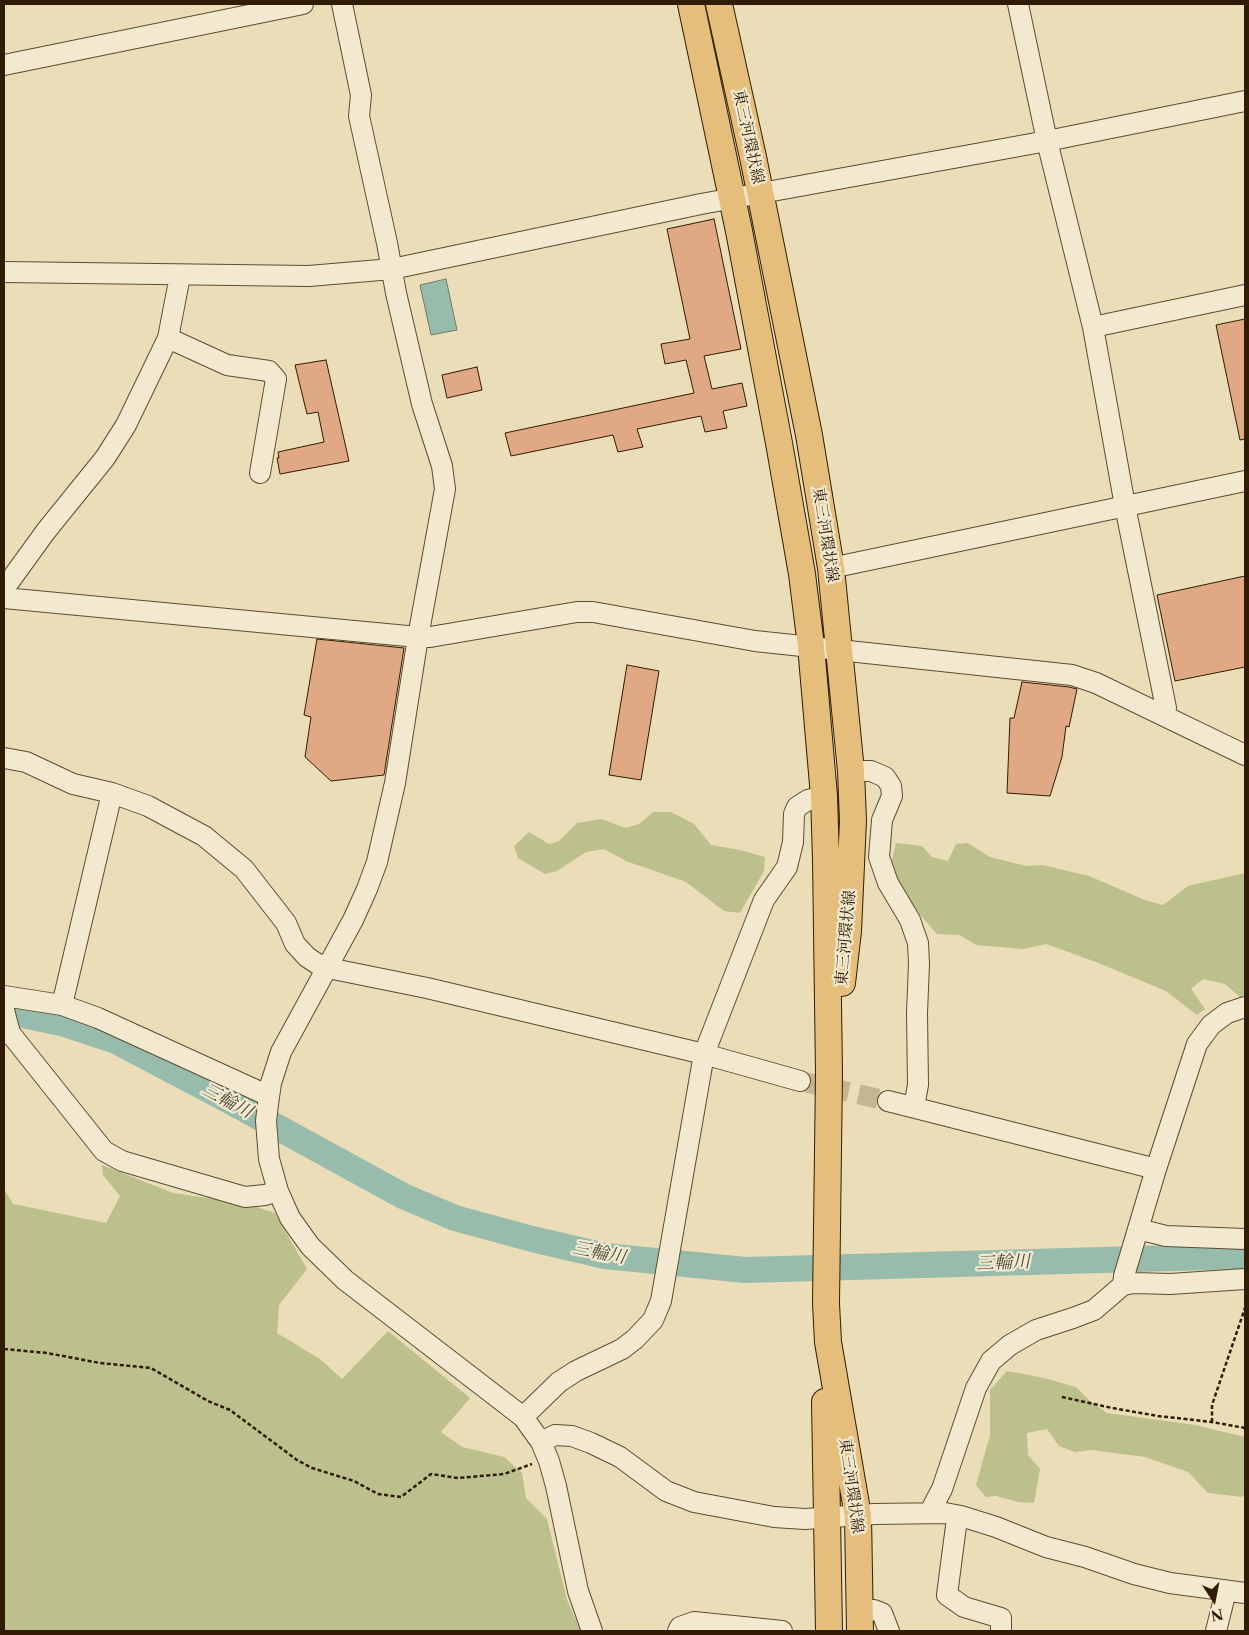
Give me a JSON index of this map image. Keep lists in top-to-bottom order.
{
  "streets": {
    "main road": ["東三河環状線"]
  },
  "water": ["三輪川"],
  "north": "bottom"
}
